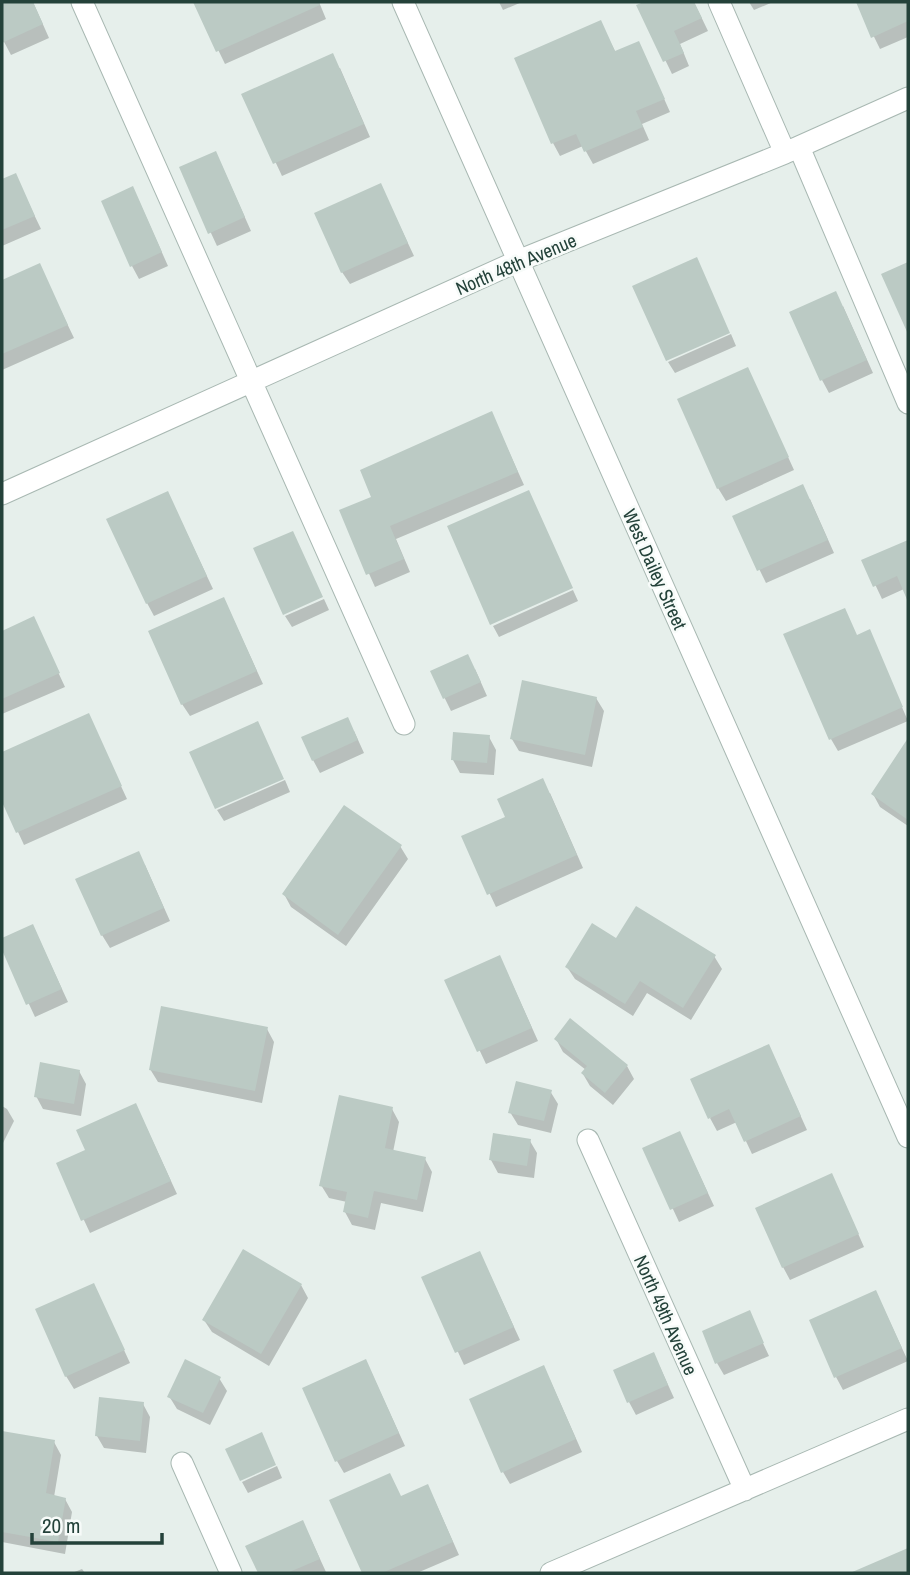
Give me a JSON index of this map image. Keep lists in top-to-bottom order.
{
  "streets": {
    "street": ["North 48th Avenue", "West Dailey Street", "North 49th Avenue"]
  },
  "crossings": [
    ["North 48th Avenue", "West Dailey Street"]
  ],
  "scale_bar": "20 m"
}
